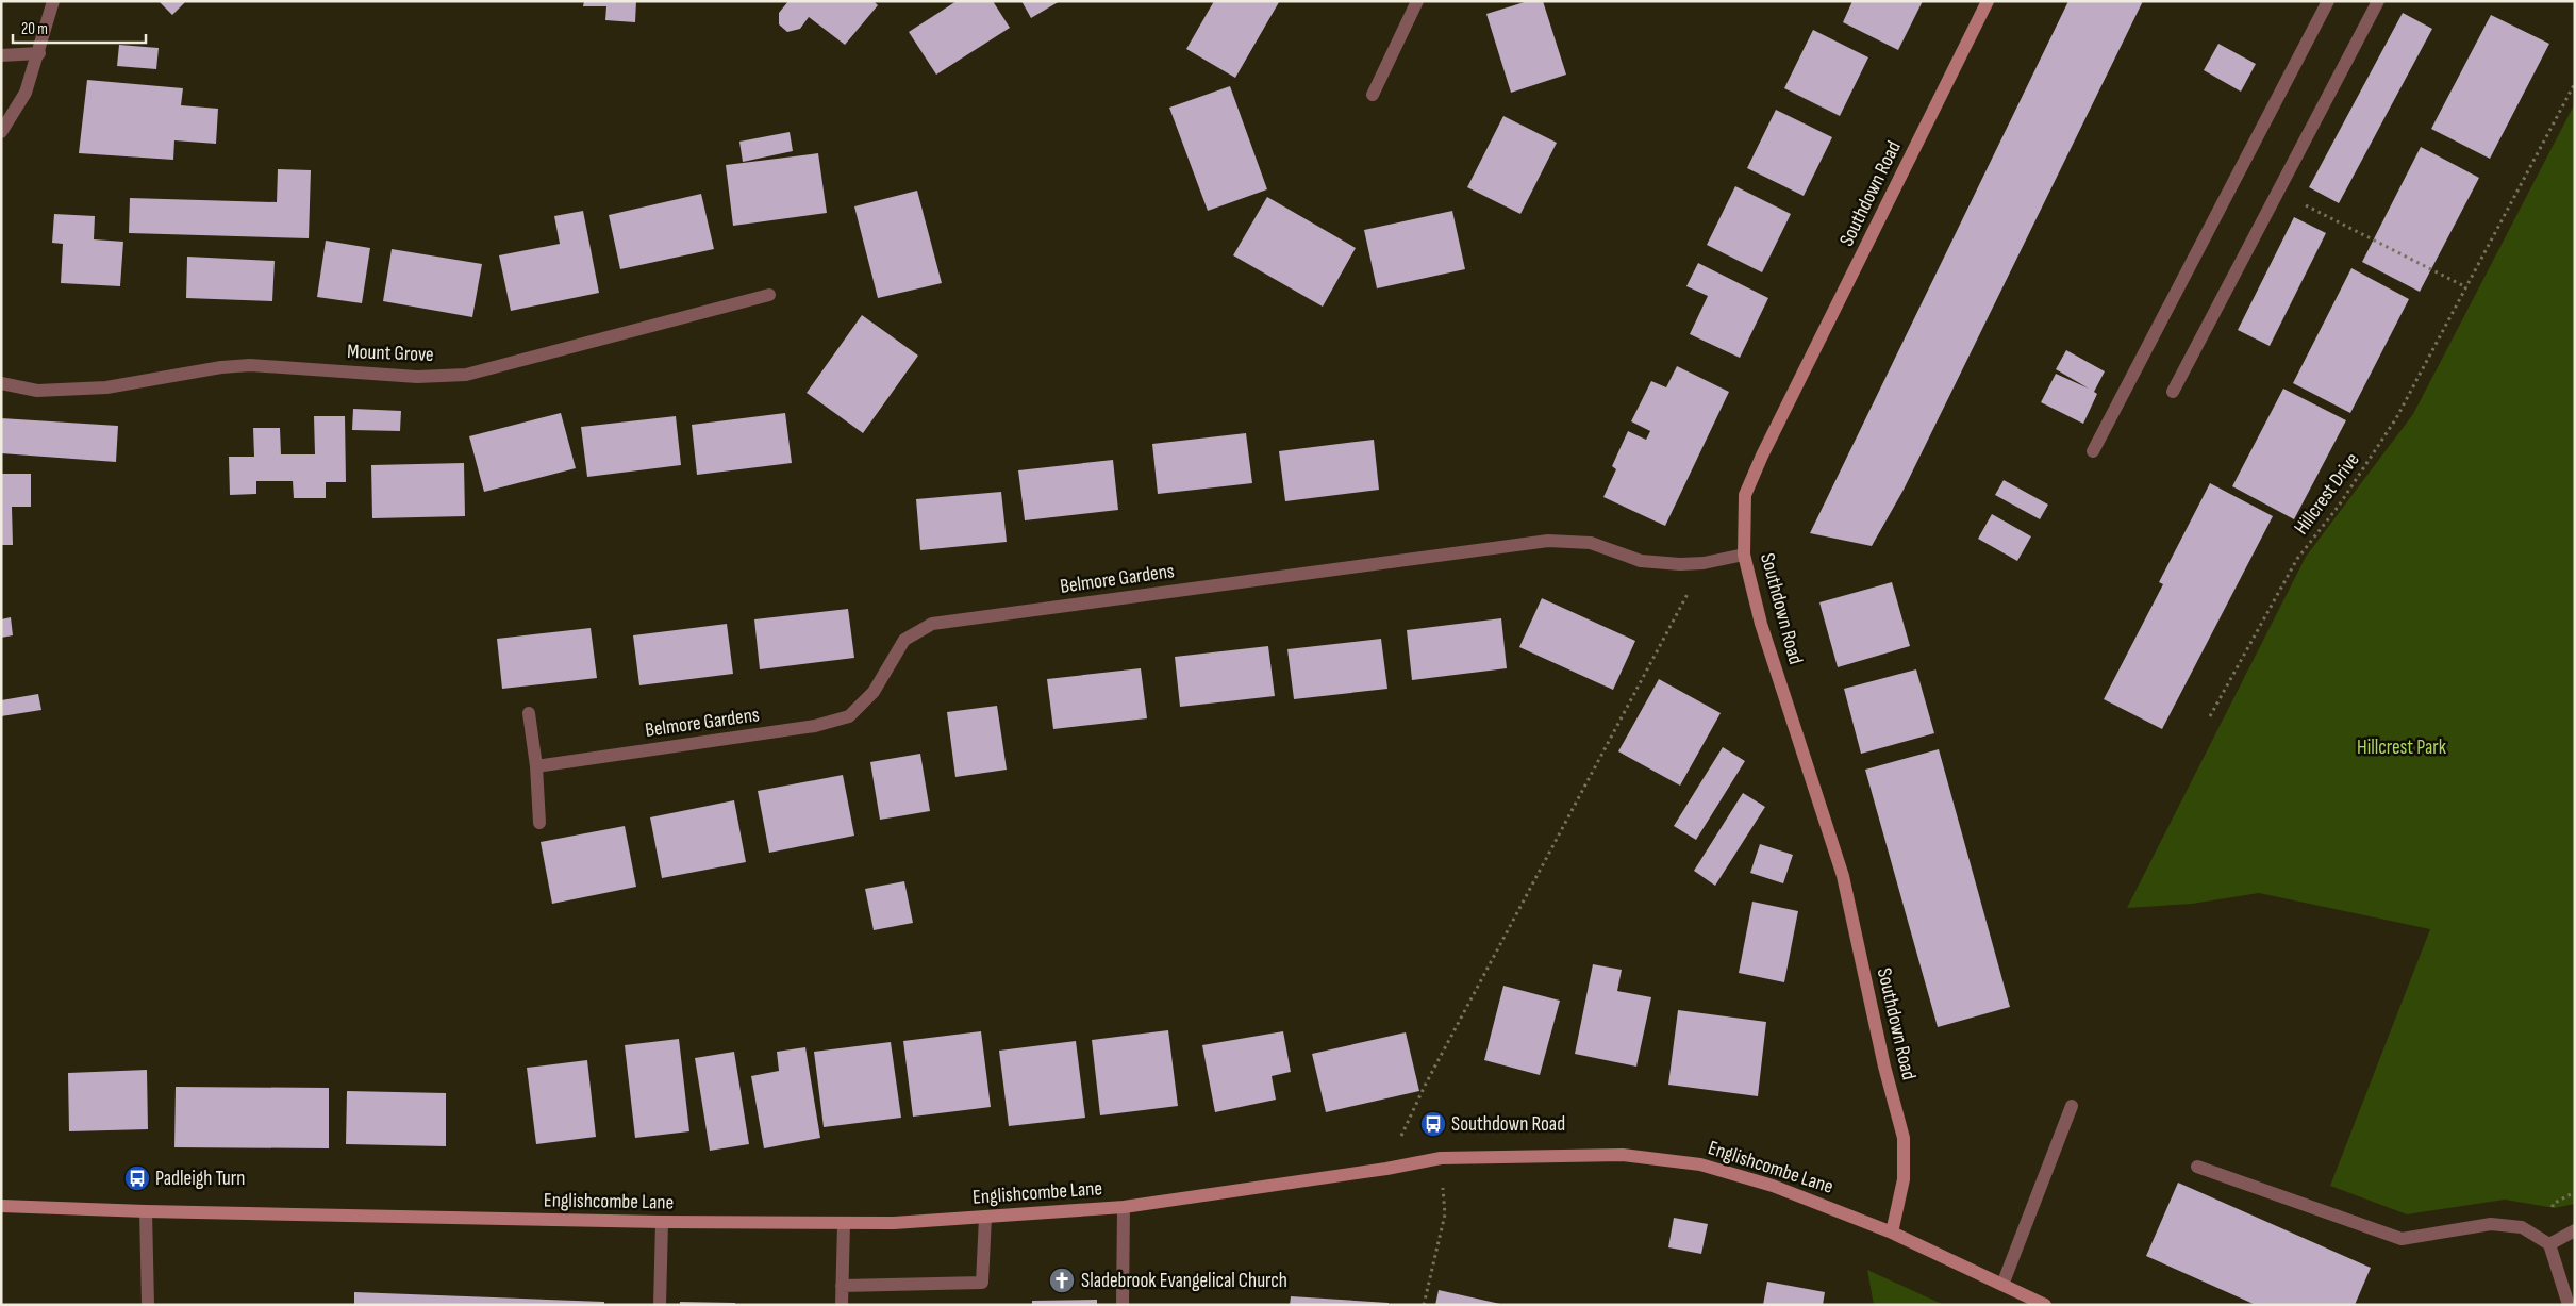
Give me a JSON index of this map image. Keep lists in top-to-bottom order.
{
  "streets": {
    "street": [
      "Southdown Road",
      "Mount Grove",
      "Belmore Gardens",
      "Englishcombe Lane"
    ],
    "path": ["Hillcrest Drive"]
  },
  "crossings": [
    ["Southdown Road", "Belmore Gardens"],
    ["Southdown Road", "Englishcombe Lane"]
  ],
  "parks": ["Hillcrest Park"],
  "places": {
    "bus stop": ["Southdown Road", "Padleigh Turn"],
    "church": ["Sladebrook Evangelical Church"]
  },
  "scale_bar": "20 m"
}
